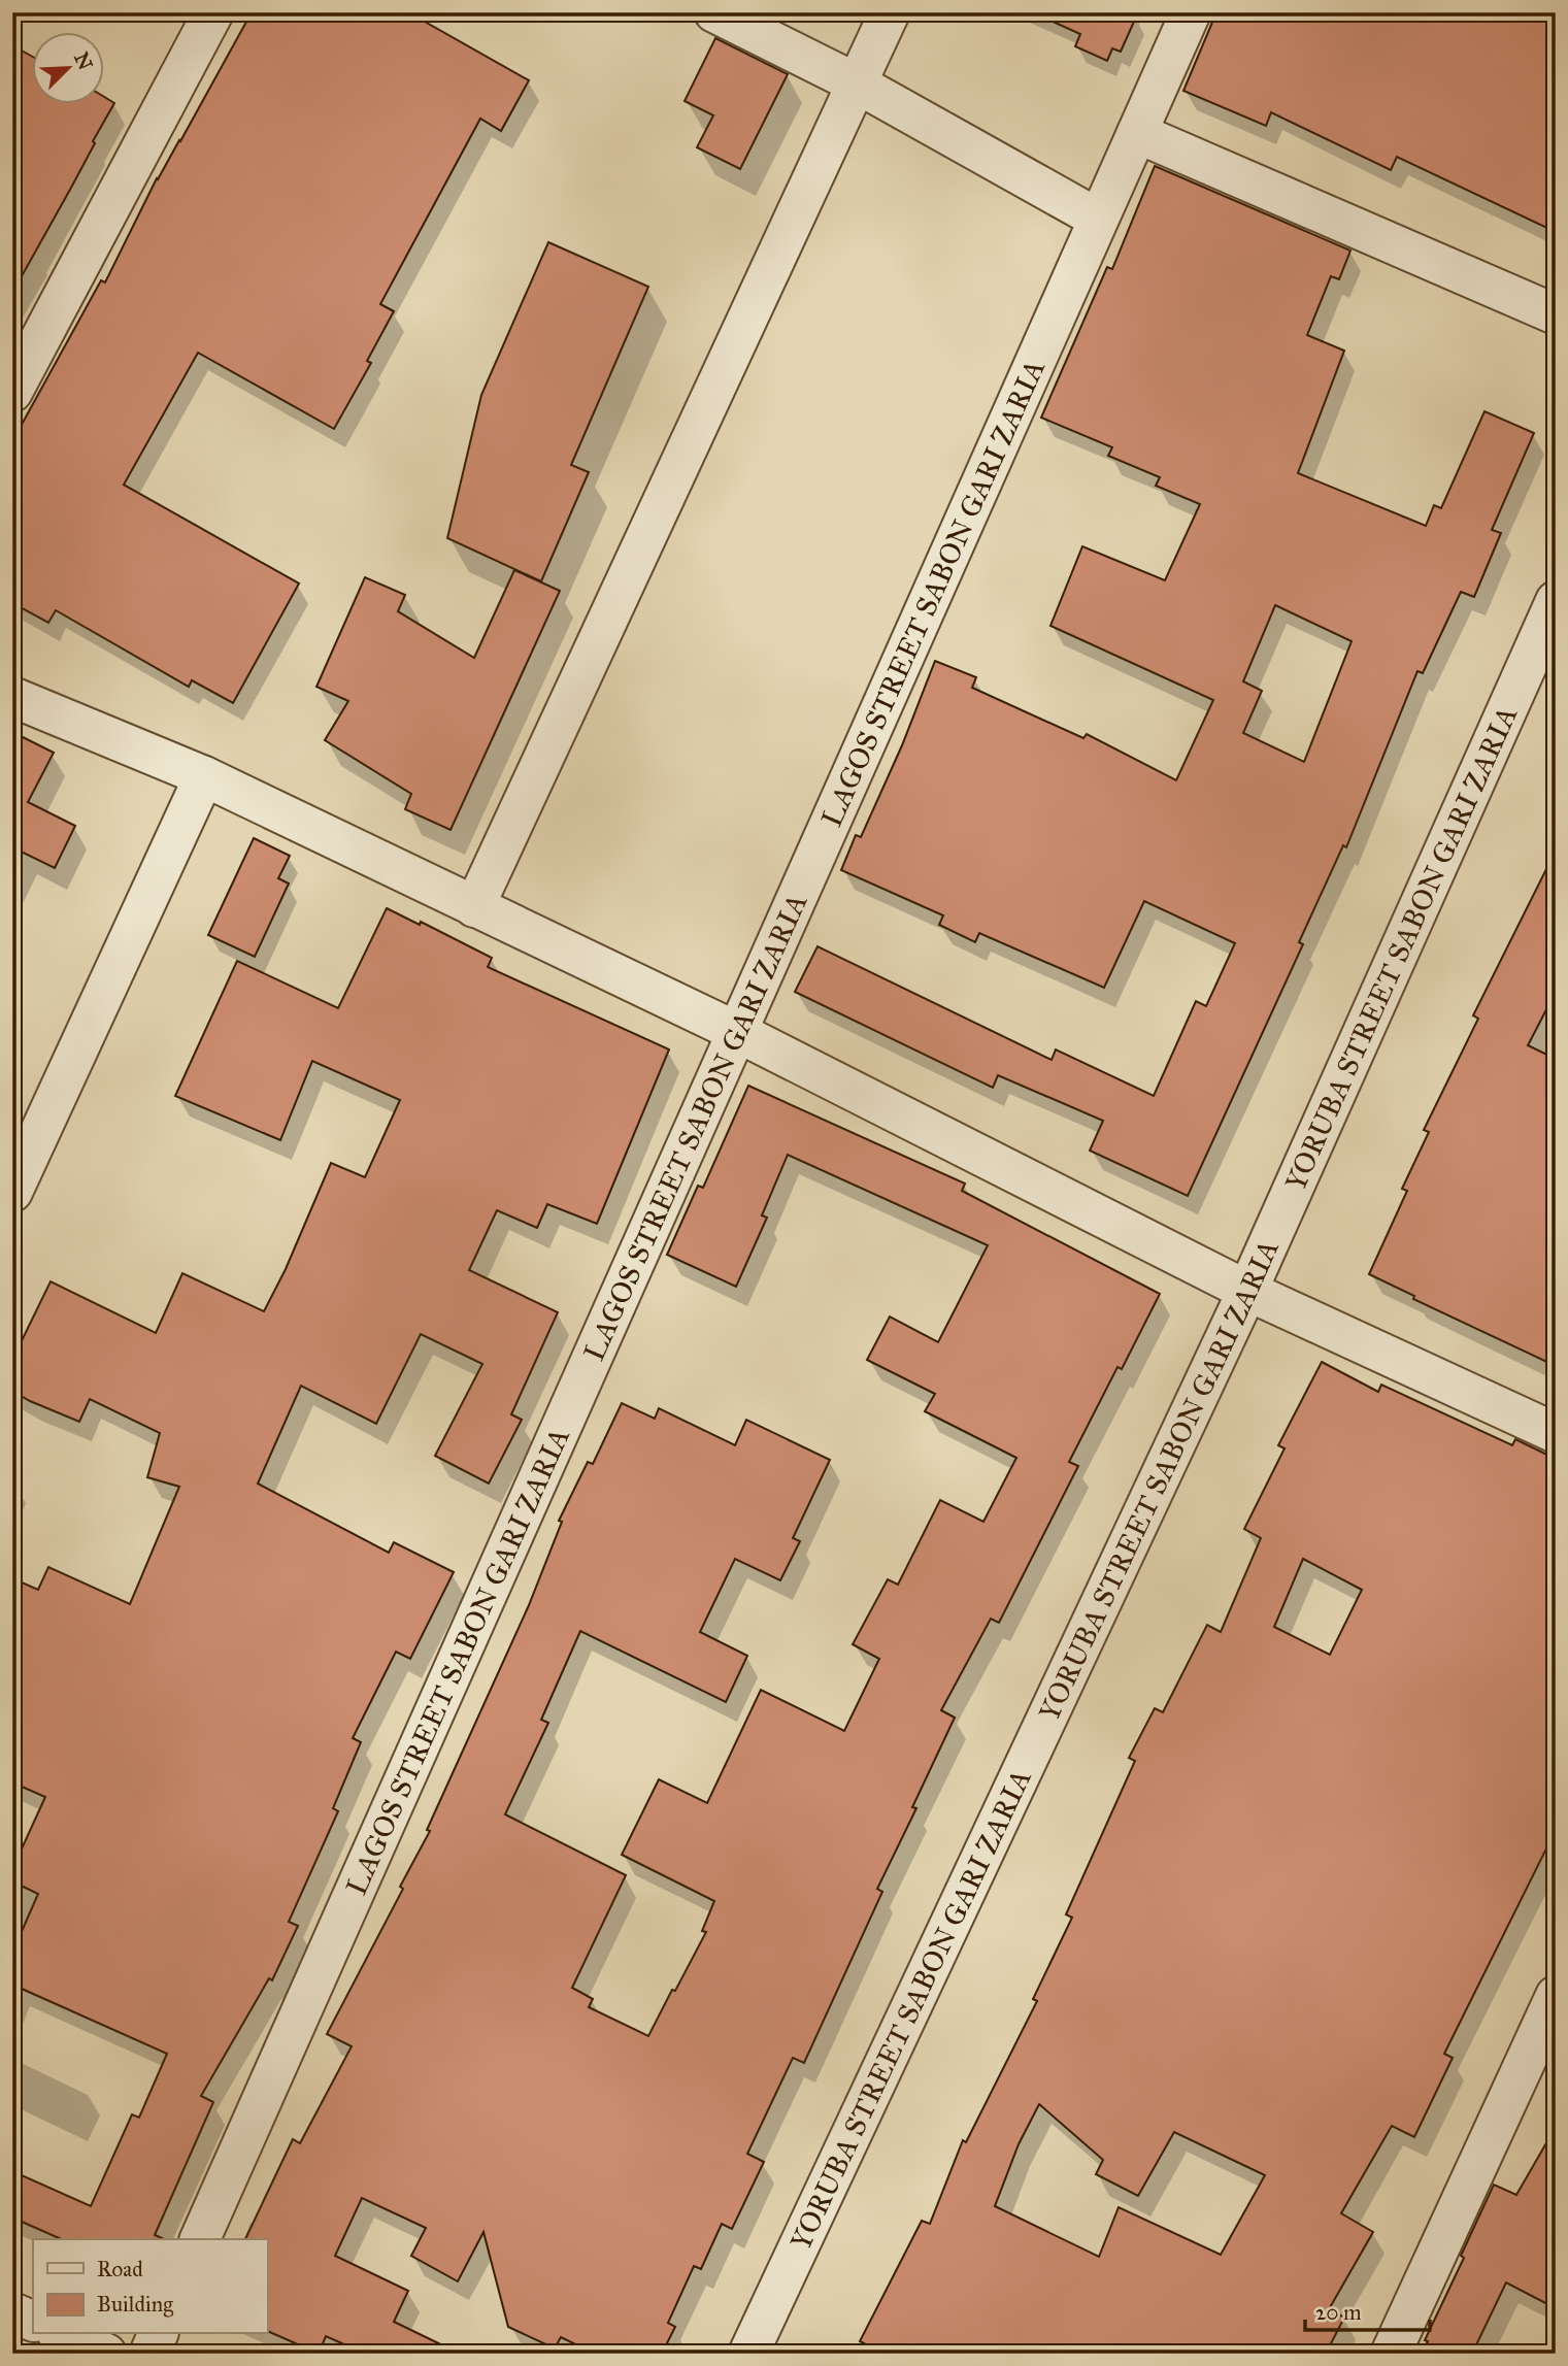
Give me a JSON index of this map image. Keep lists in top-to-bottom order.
{
  "streets": {
    "street": ["LAGOS STREET SABON GARI ZARIA", "YORUBA STREET SABON GARI ZARIA"]
  },
  "legend": ["Road", "Building"],
  "scale_bar": "20 m",
  "north": "top right"
}
